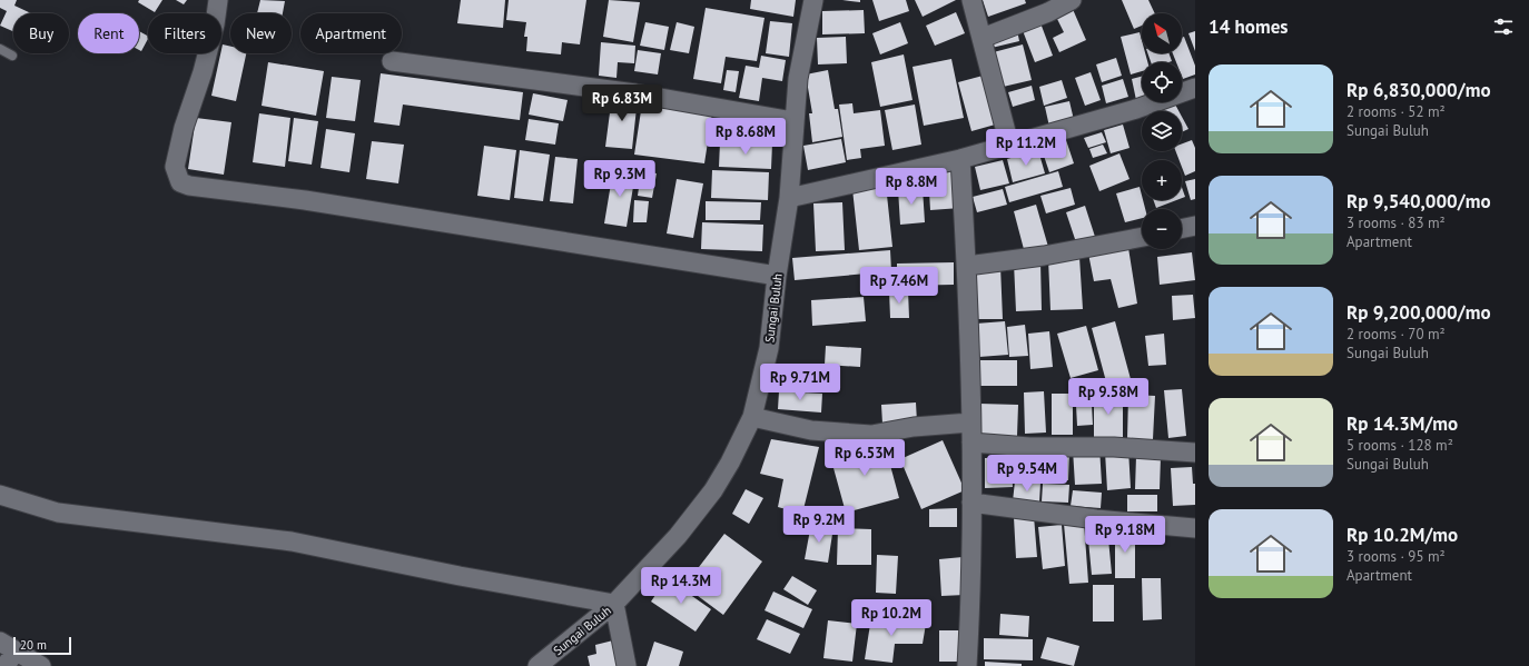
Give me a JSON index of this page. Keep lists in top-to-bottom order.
{
  "streets": {
    "street": ["Sungai Buluh"]
  },
  "scale_bar": "20 m",
  "north": "top left",
  "page": {
    "heading": "14 homes",
    "map_buttons": ["+", "−"],
    "chip": [
      "Buy",
      "Rent",
      "Filters",
      "New",
      "Apartment"
    ],
    "list": [
      {
        "name": "Rp 6,830,000/mo",
        "note": "2 rooms · 52 m² · Sungai Buluh"
      },
      {
        "name": "Rp 9,540,000/mo",
        "note": "3 rooms · 83 m² · Apartment"
      },
      {
        "name": "Rp 9,200,000/mo",
        "note": "2 rooms · 70 m² · Sungai Buluh"
      },
      {
        "name": "Rp 14.3M/mo",
        "note": "5 rooms · 128 m² · Sungai Buluh"
      },
      {
        "name": "Rp 10.2M/mo",
        "note": "3 rooms · 95 m² · Apartment"
      }
    ],
    "price": [
      "Rp 6.83M",
      "Rp 8.68M",
      "Rp 11.2M",
      "Rp 9.3M",
      "Rp 8.8M",
      "Rp 7.46M",
      "Rp 9.71M",
      "Rp 9.58M",
      "Rp 6.53M",
      "Rp 9.54M",
      "Rp 9.2M",
      "Rp 9.18M",
      "Rp 14.3M",
      "Rp 10.2M"
    ],
    "scale": "20 m"
  }
}
